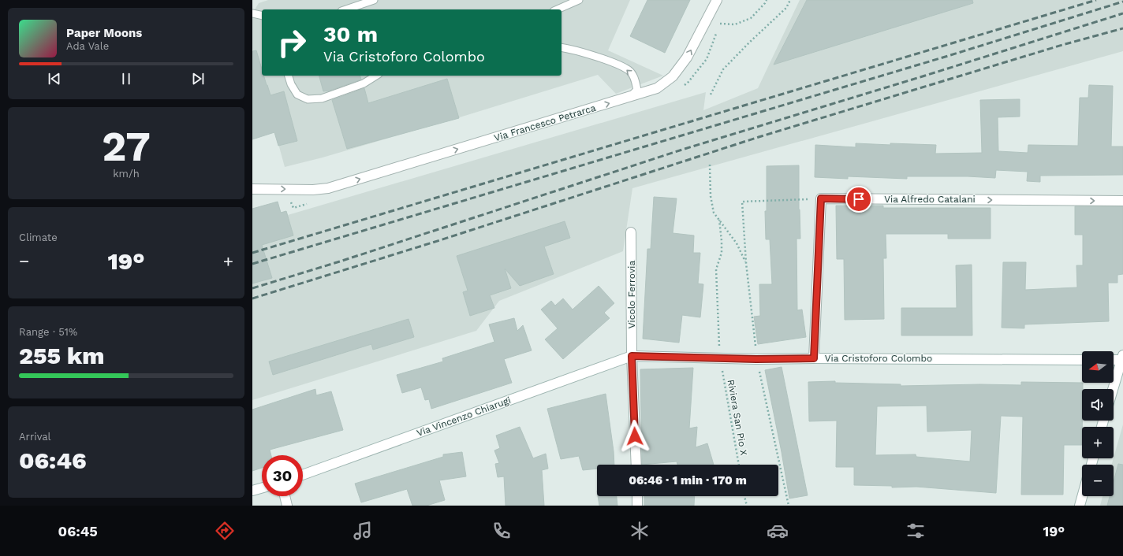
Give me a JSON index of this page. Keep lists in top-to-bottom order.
{
  "streets": {
    "street": [
      "Via Francesco Petrarca",
      "Via Alfredo Catalani",
      "Vicolo Ferrovia",
      "Via Cristoforo Colombo",
      "Via Vincenzo Chiarugi"
    ],
    "path": ["Riviera San Pio X"]
  },
  "crossings": [
    ["Vicolo Ferrovia", "Via Cristoforo Colombo"],
    ["Vicolo Ferrovia", "Via Vincenzo Chiarugi"],
    ["Via Cristoforo Colombo", "Via Vincenzo Chiarugi"]
  ],
  "one_way": ["Via Francesco Petrarca", "Via Alfredo Catalani"],
  "north": "left",
  "page": {
    "turn": ["30 m", "Via Cristoforo Colombo"],
    "song": ["Paper Moons", "Ada Vale"],
    "tile": [
      ["27", "km/h"],
      "Climate",
      ["Range · 51%", "255 km"],
      ["Arrival", "06:46"]
    ],
    "heat": ["−", "19°", "+"],
    "map_buttons": ["+", "−"],
    "limit": "30",
    "trip": "06:46 · 1 min · 170 m",
    "tabs": ["06:45", "19°"]
  }
}
